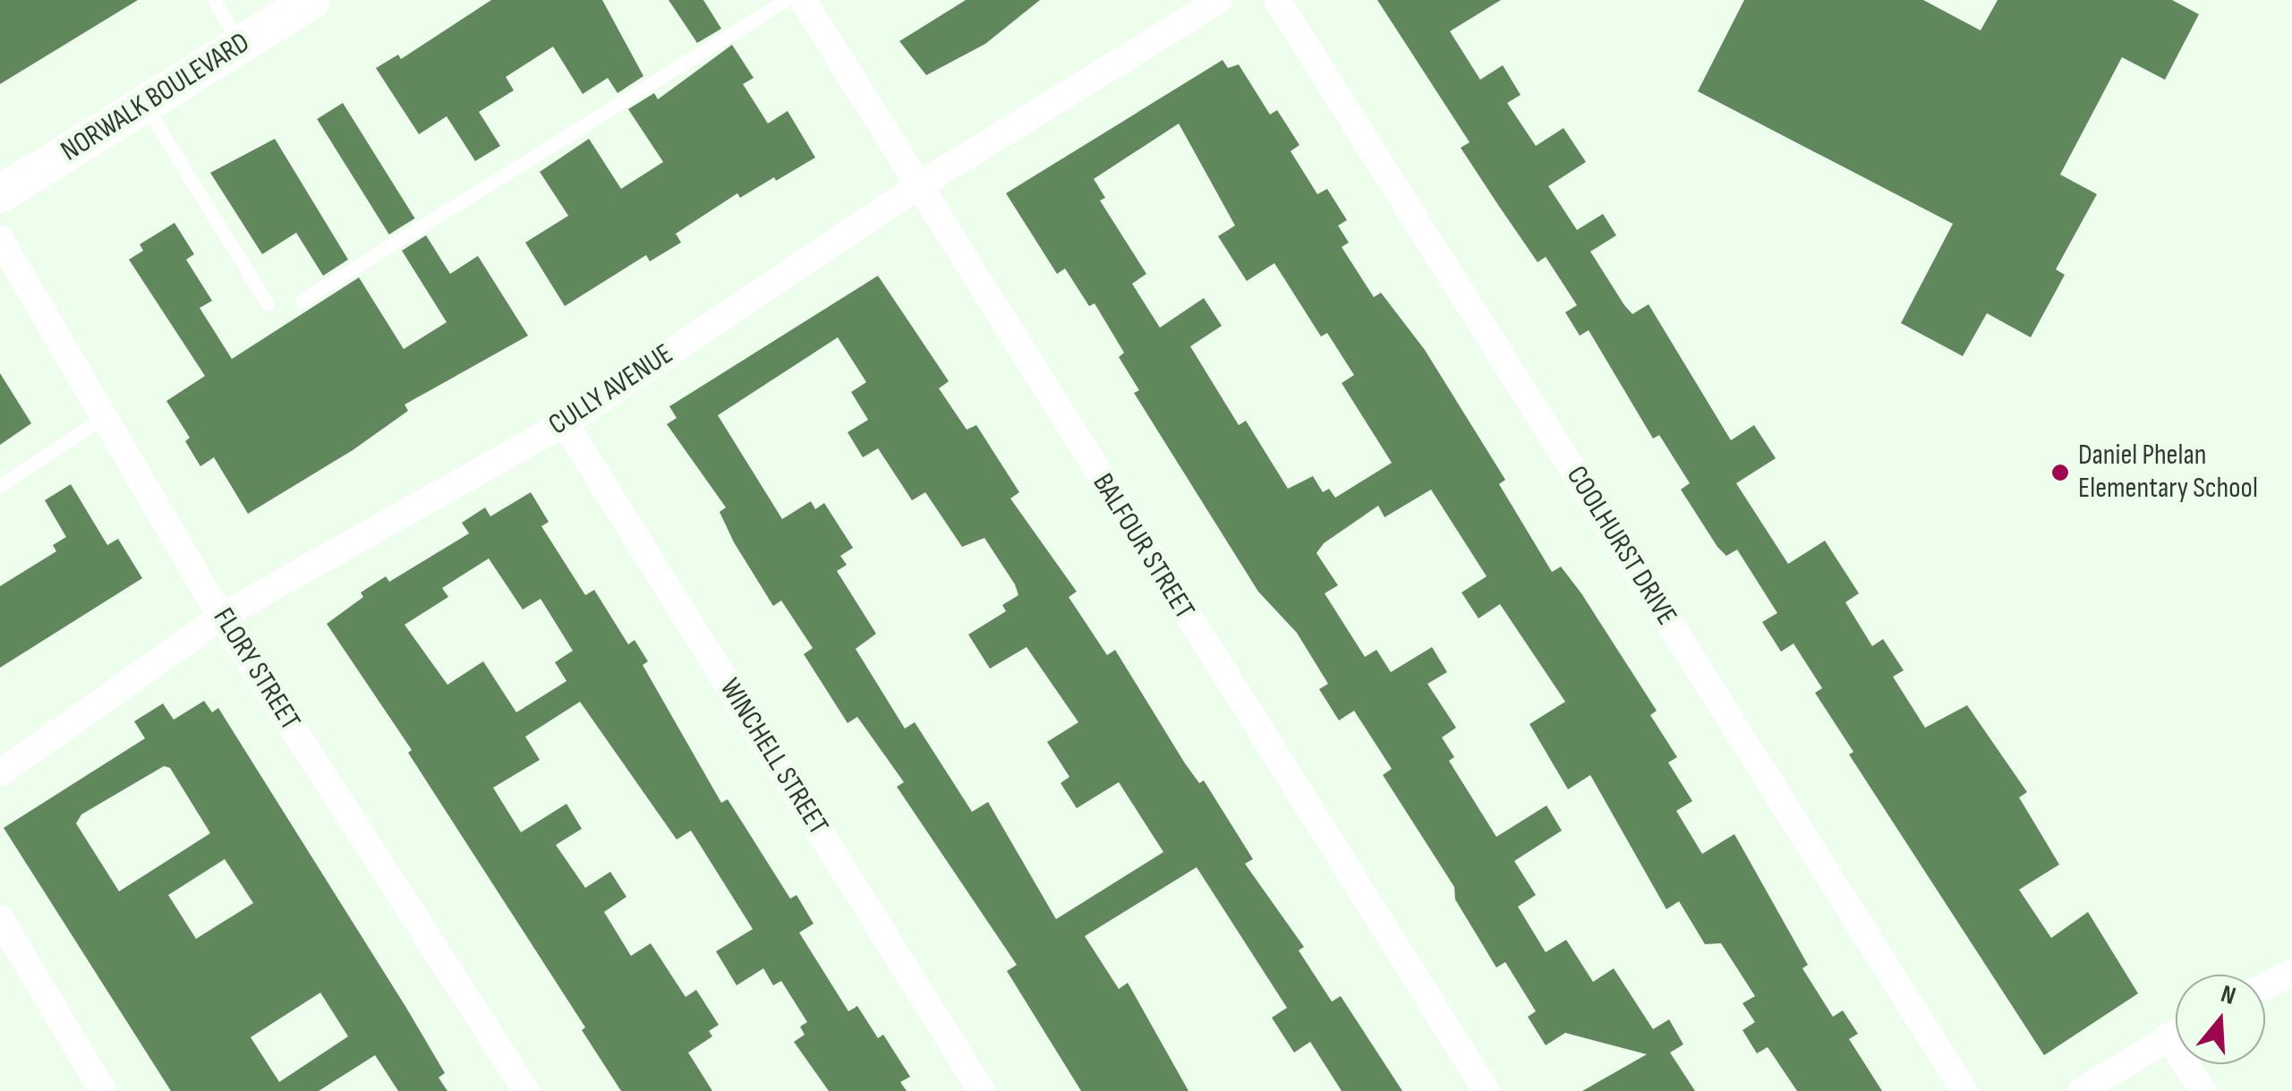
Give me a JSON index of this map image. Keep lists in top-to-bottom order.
{
  "streets": {
    "main road": ["NORWALK BOULEVARD"],
    "street": [
      "CULLY AVENUE",
      "COOLHURST DRIVE",
      "BALFOUR STREET",
      "FLORY STREET",
      "WINCHELL STREET"
    ]
  },
  "crossings": [
    ["CULLY AVENUE", "BALFOUR STREET"],
    ["CULLY AVENUE", "FLORY STREET"],
    ["CULLY AVENUE", "WINCHELL STREET"]
  ],
  "places": ["Daniel Phelan Elementary School"],
  "north": "top"
}
